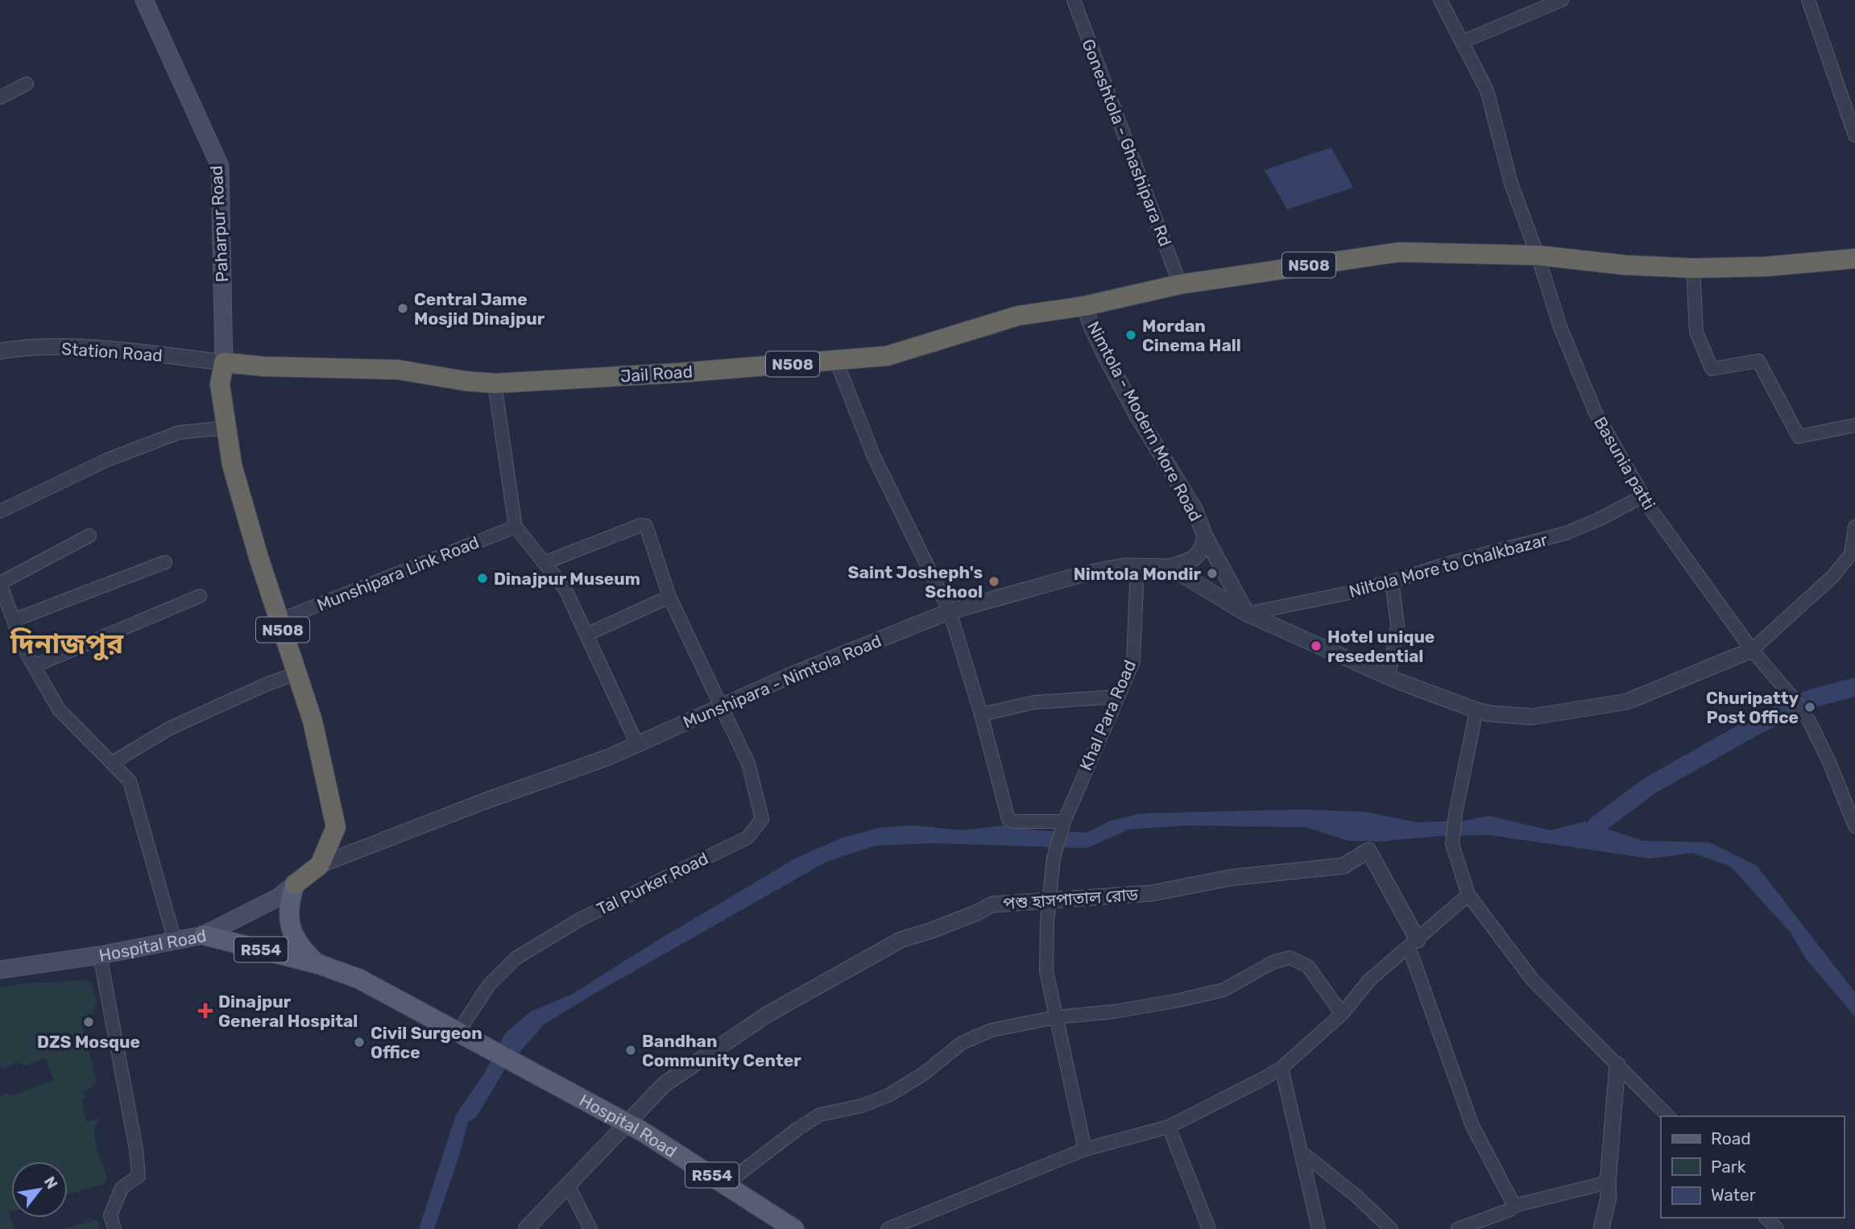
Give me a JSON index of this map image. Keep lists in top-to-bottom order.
{
  "streets": {
    "highway": ["N508", "Jail Road"],
    "main road": ["Paharpur Road", "Hospital Road", "R554"],
    "street": [
      "Goneshtola - Ghashipara Rd",
      "Station Road",
      "Nimtola - Modern More Road",
      "Basunia patti",
      "Niltola More to Chalkbazar",
      "Munshipara Link Road",
      "Munshipara - Nimtola Road",
      "Khal Para Road",
      "Tal Purker Road",
      "পশু হাসপাতাল রোড"
    ]
  },
  "crossings": [
    ["Goneshtola - Ghashipara Rd", "N508"],
    ["Paharpur Road", "N508"],
    ["Paharpur Road", "Station Road"],
    ["Paharpur Road", "Jail Road"],
    ["N508", "Station Road"],
    ["N508", "Jail Road"],
    ["N508", "Nimtola - Modern More Road"],
    ["N508", "Basunia patti"],
    ["N508", "Munshipara Link Road"],
    ["N508", "Munshipara - Nimtola Road"],
    ["N508", "Hospital Road"],
    ["N508", "R554"],
    ["Station Road", "Jail Road"],
    ["Jail Road", "Nimtola - Modern More Road"],
    ["Nimtola - Modern More Road", "Niltola More to Chalkbazar"],
    ["Nimtola - Modern More Road", "Munshipara - Nimtola Road"],
    ["Basunia patti", "Niltola More to Chalkbazar"],
    ["Basunia patti", "Munshipara - Nimtola Road"],
    ["Niltola More to Chalkbazar", "Munshipara - Nimtola Road"],
    ["Munshipara - Nimtola Road", "Khal Para Road"],
    ["Munshipara - Nimtola Road", "Tal Purker Road"],
    ["Khal Para Road", "পশু হাসপাতাল রোড"],
    ["Tal Purker Road", "Hospital Road"],
    ["Tal Purker Road", "R554"],
    ["পশু হাসপাতাল রোড", "Hospital Road"],
    ["Hospital Road", "R554"]
  ],
  "districts": ["দিনাজপুর"],
  "places": {
    "other": [
      "Central Jame Mosjid Dinajpur",
      "Mordan Cinema Hall",
      "Nimtola Mondir",
      "Dinajpur Museum",
      "Saint Josheph's School",
      "Hotel unique resedential",
      "Churipatty Post Office",
      "DZS Mosque",
      "Civil Surgeon Office",
      "Bandhan Community Center"
    ],
    "health": ["Dinajpur General Hospital"]
  },
  "legend": ["Road", "Park", "Water"],
  "north": "top right"
}
